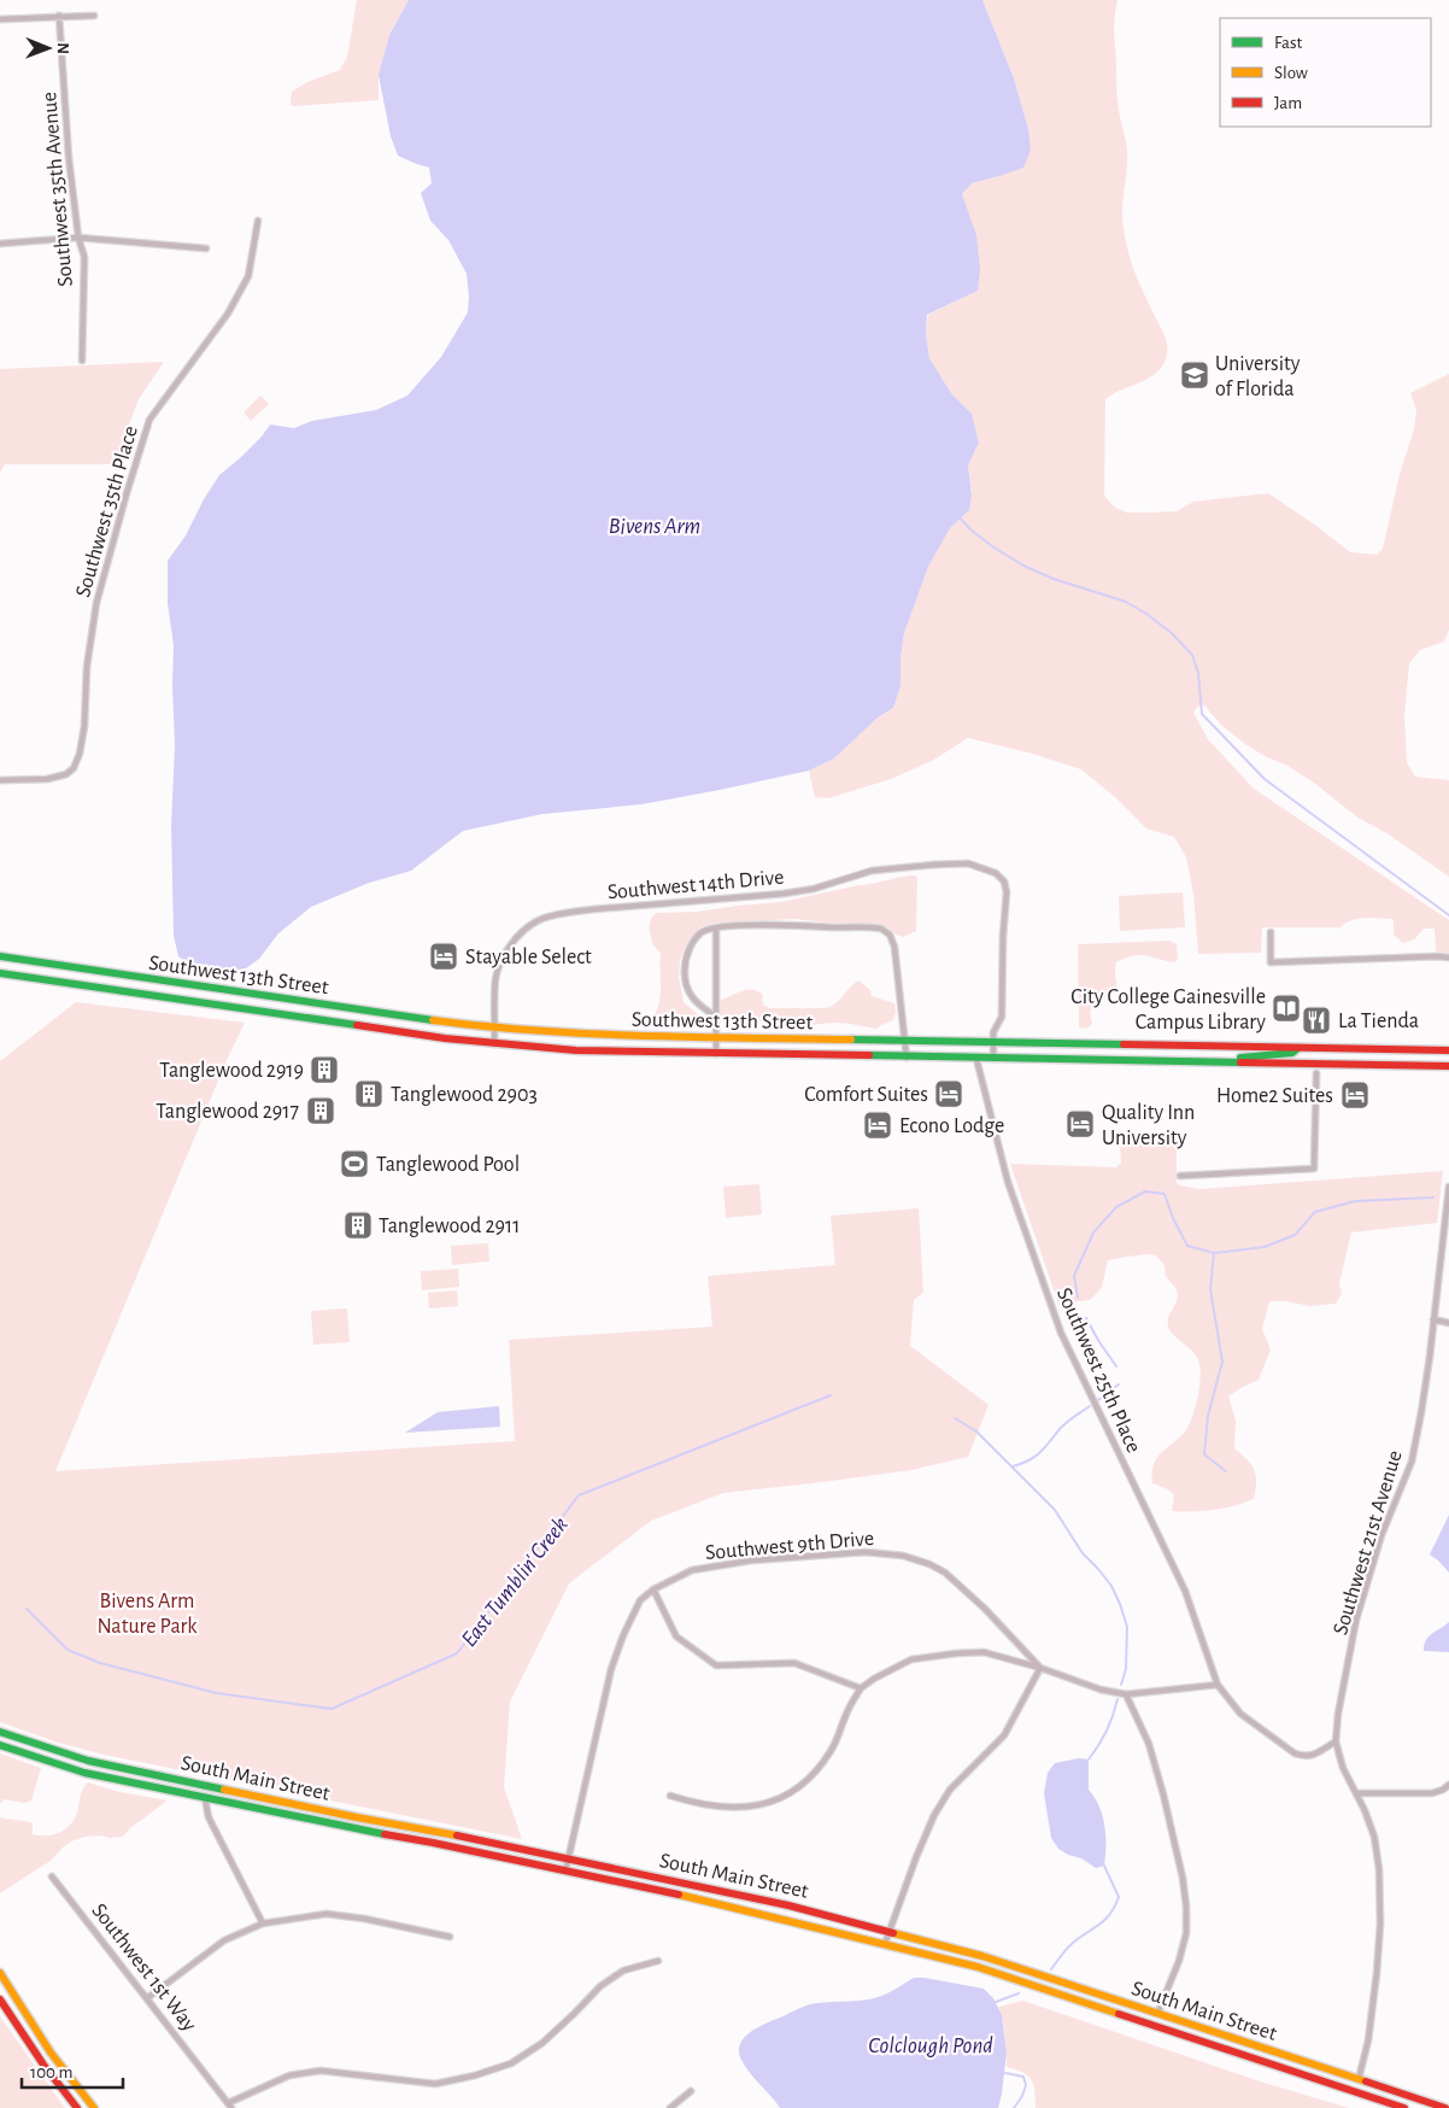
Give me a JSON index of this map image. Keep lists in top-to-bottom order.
{
  "streets": {
    "main road": ["Southwest 13th Street", "South Main Street"],
    "street": [
      "Southwest 35th Avenue",
      "Southwest 35th Place",
      "Southwest 14th Drive",
      "Southwest 25th Place",
      "Southwest 21st Avenue",
      "Southwest 9th Drive",
      "Southwest 1st Way"
    ]
  },
  "crossings": [
    ["Southwest 14th Drive", "Southwest 13th Street"],
    ["Southwest 13th Street", "Southwest 25th Place"],
    ["Southwest 21st Avenue", "South Main Street"],
    ["Southwest 9th Drive", "South Main Street"]
  ],
  "water": ["Bivens Arm", "East Tumblin' Creek", "Colclough Pond"],
  "parks": ["Bivens Arm Nature Park"],
  "places": {
    "school or university": ["University of Florida"],
    "hotel": [
      "Stayable Select",
      "Comfort Suites",
      "Home2 Suites",
      "Quality Inn University",
      "Econo Lodge"
    ],
    "library": ["City College Gainesville Campus Library"],
    "restaurant": ["La Tienda"],
    "building": [
      "Tanglewood 2919",
      "Tanglewood 2903",
      "Tanglewood 2917",
      "Tanglewood 2911"
    ],
    "sports": ["Tanglewood Pool"]
  },
  "legend": ["Fast", "Slow", "Jam"],
  "scale_bar": "100 m",
  "north": "right"
}
